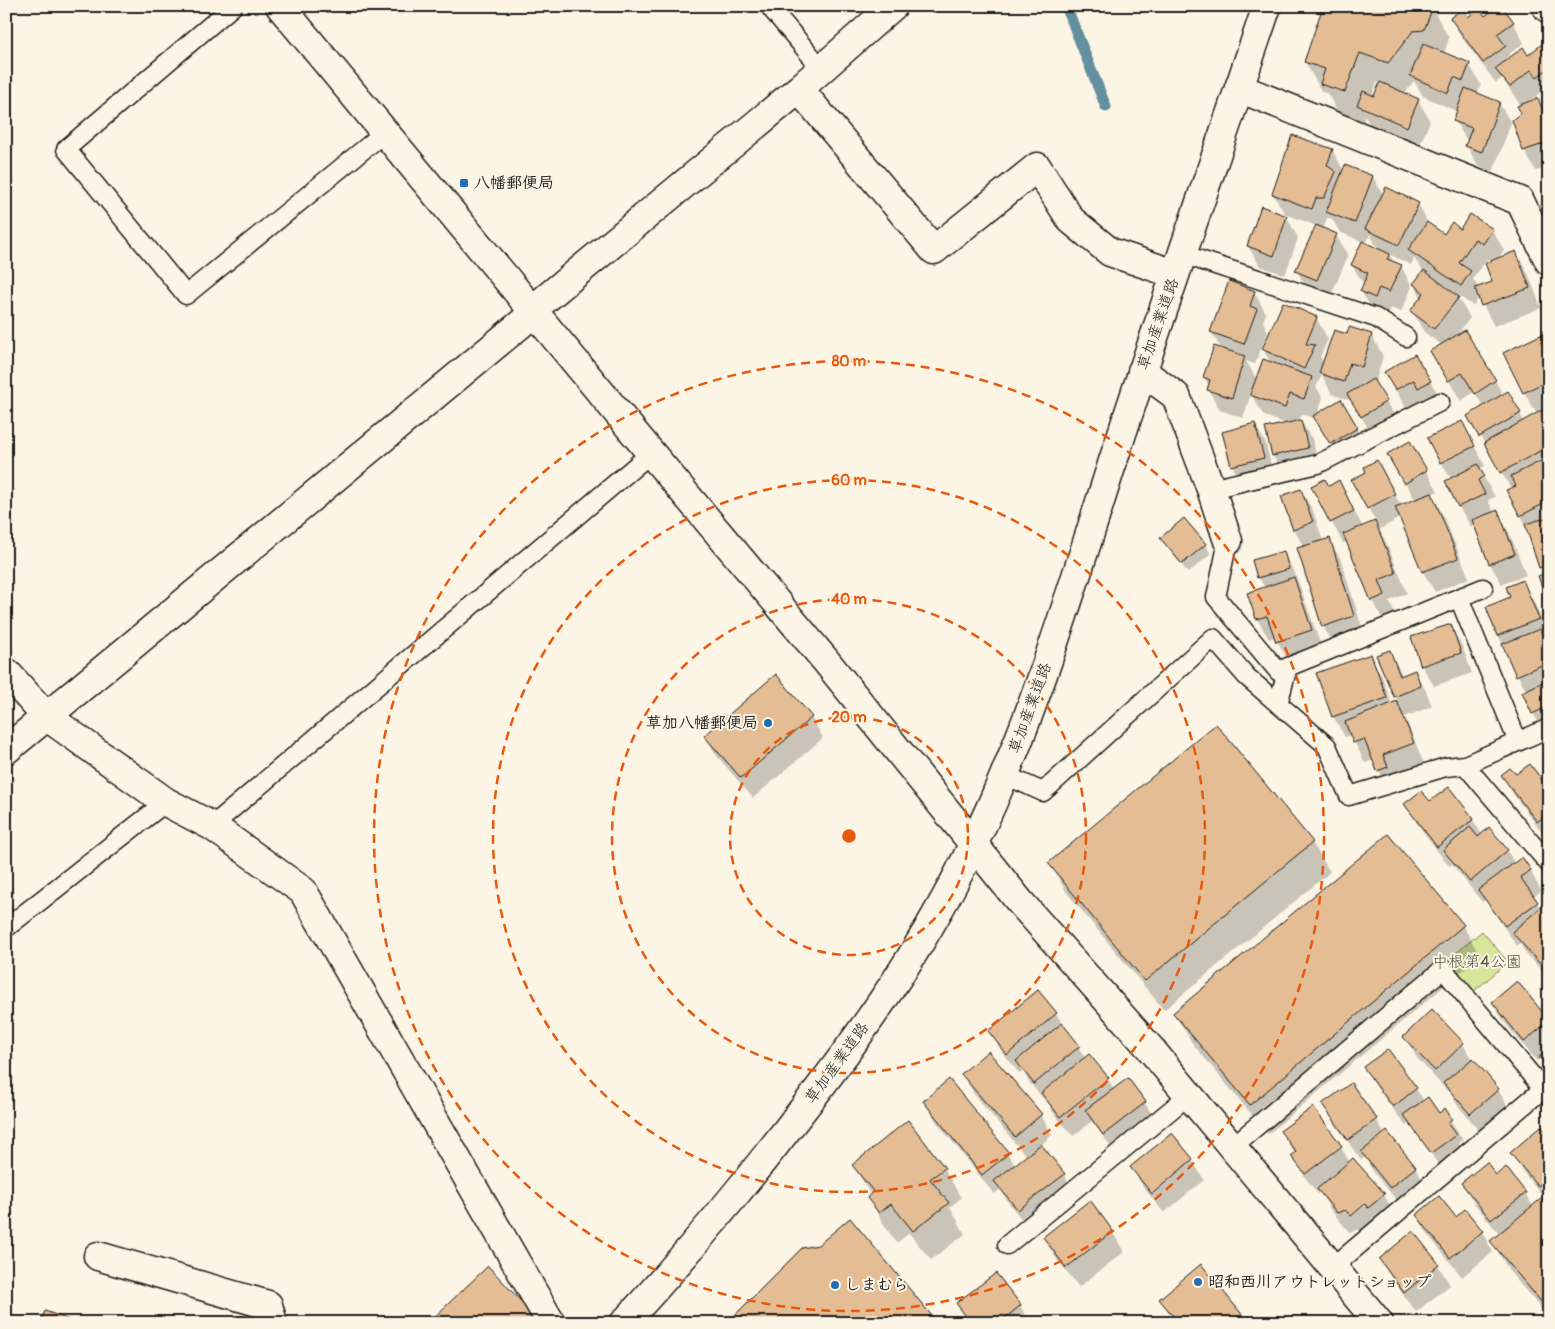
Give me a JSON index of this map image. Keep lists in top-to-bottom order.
{
  "streets": {
    "street": ["草加産業道路"]
  },
  "parks": ["中根第4公園"],
  "places": {
    "transit": ["八幡郵便局"],
    "other": ["草加八幡郵便局", "昭和西川アウトレットショップ", "しまむら"]
  },
  "rings": [
    "80 m",
    "60 m",
    "40 m",
    "20 m"
  ]
}
